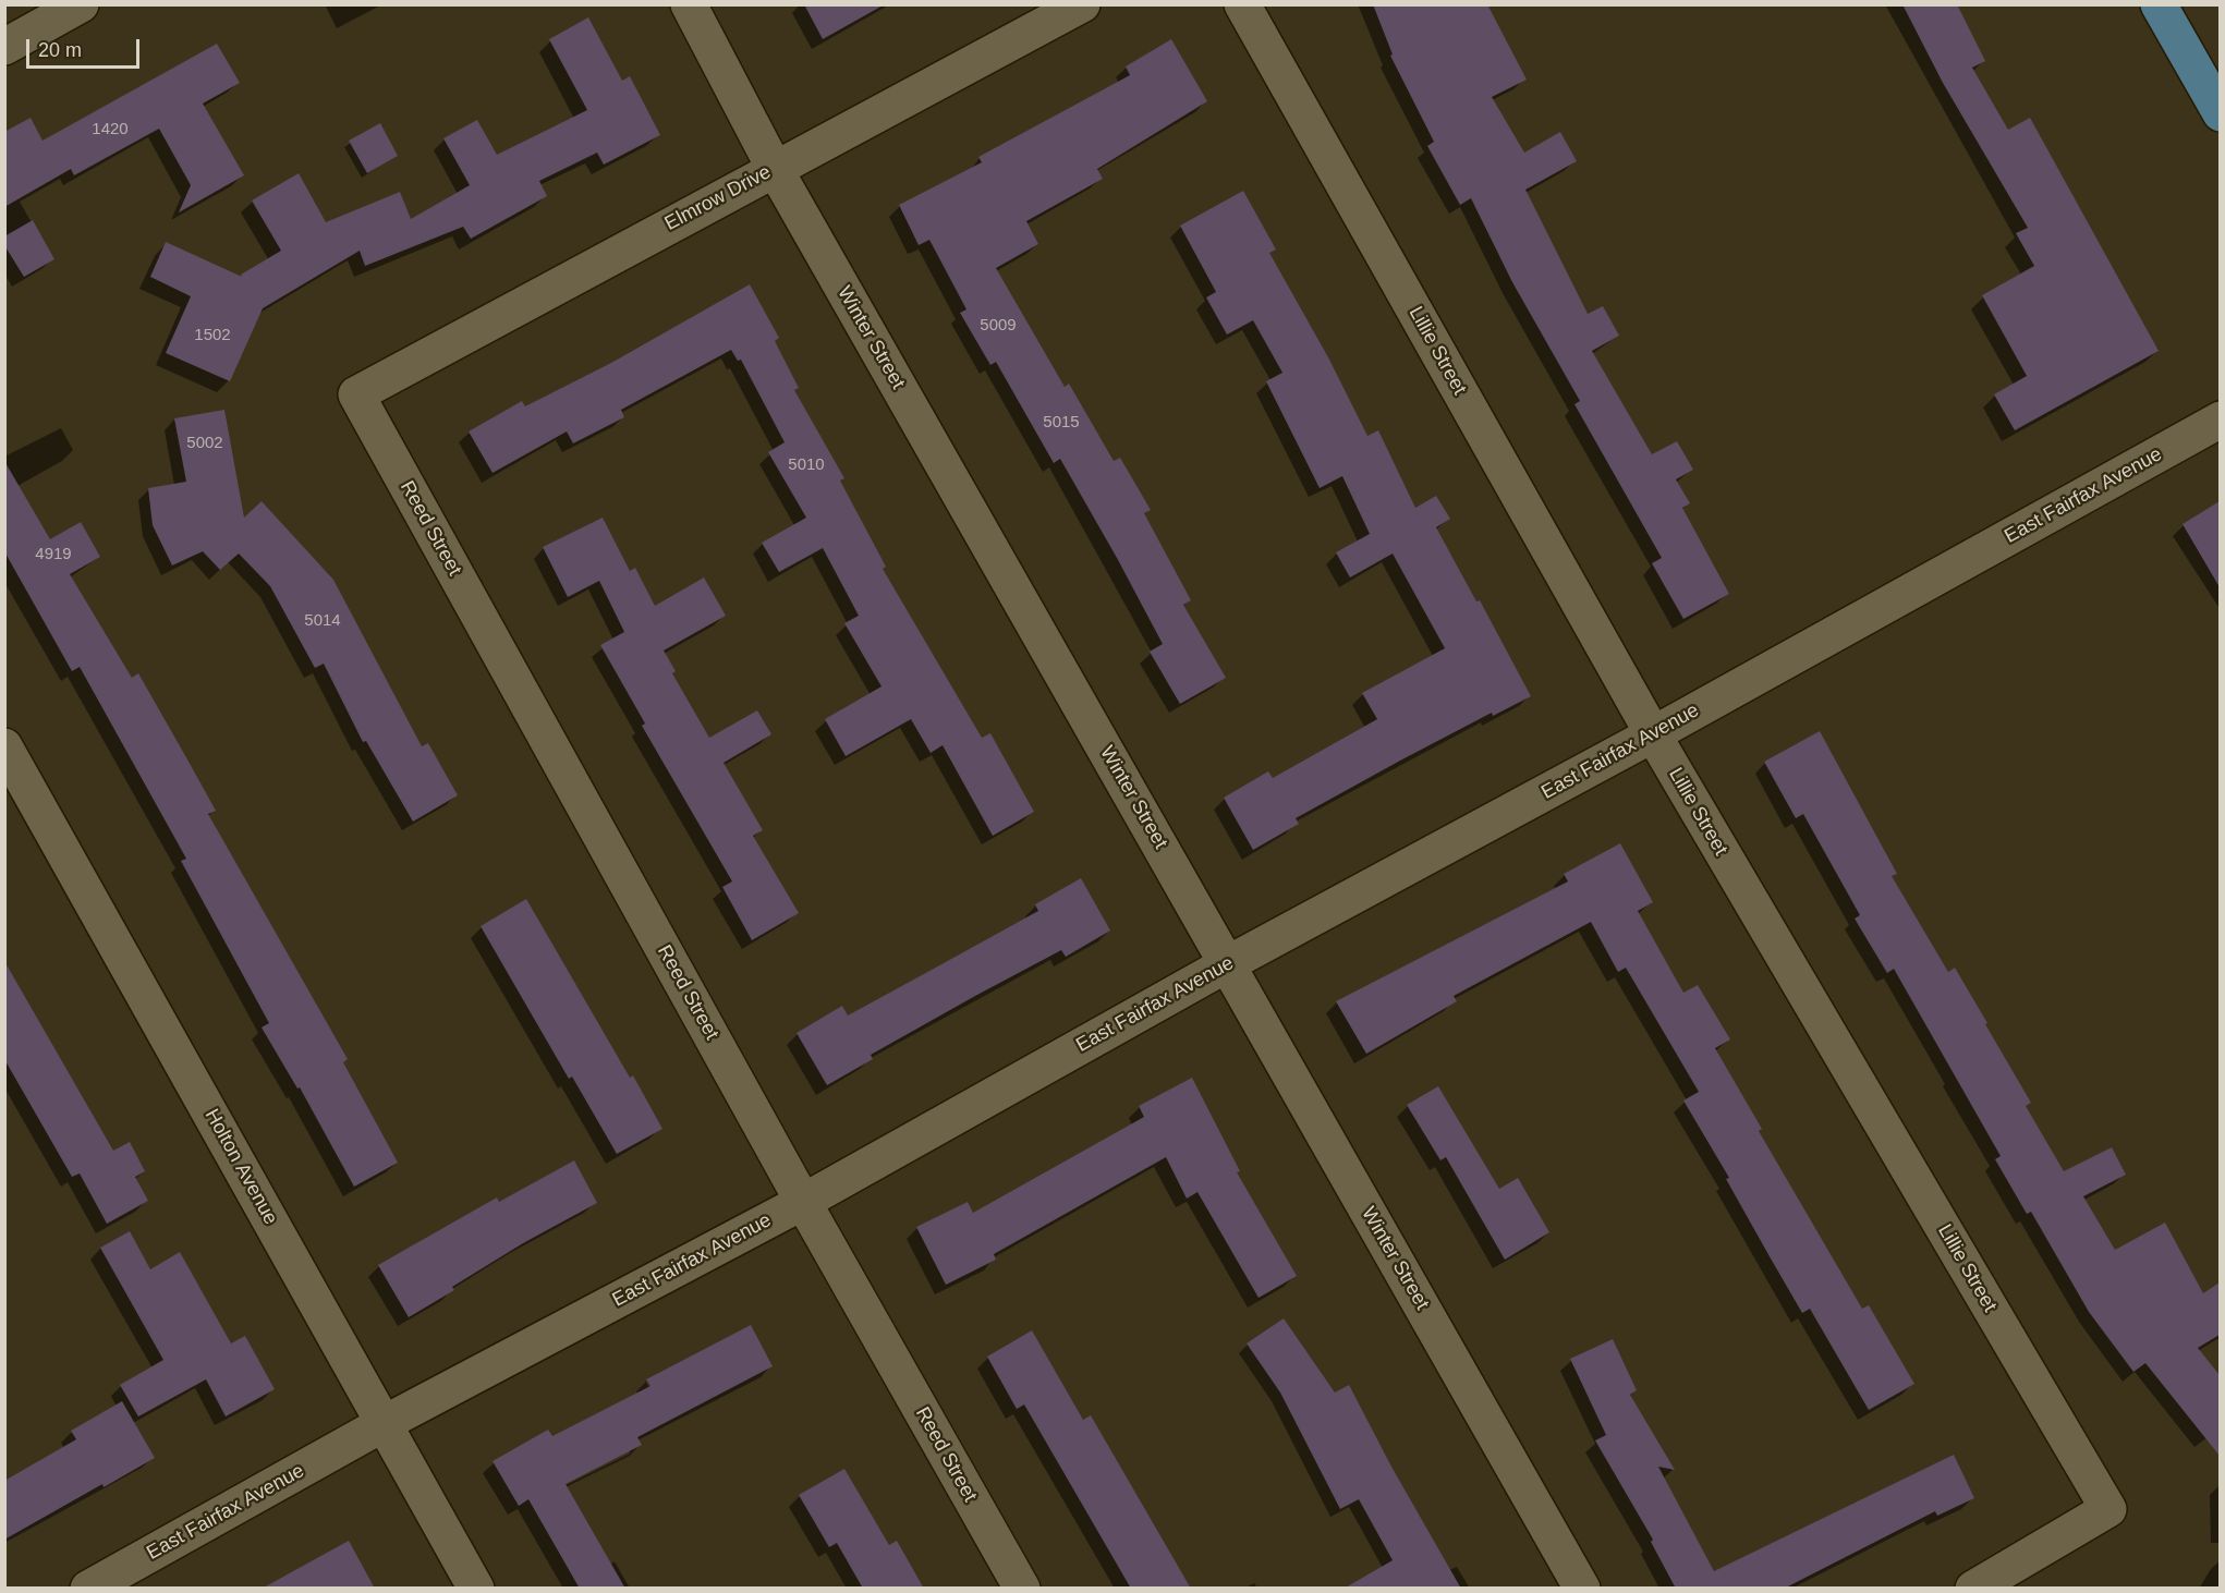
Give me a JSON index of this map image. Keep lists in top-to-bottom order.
{
  "streets": {
    "street": [
      "Elmrow Drive",
      "Winter Street",
      "Lillie Street",
      "East Fairfax Avenue",
      "Reed Street",
      "Holton Avenue"
    ]
  },
  "crossings": [
    ["Elmrow Drive", "Winter Street"],
    ["Elmrow Drive", "Reed Street"],
    ["Winter Street", "East Fairfax Avenue"],
    ["Lillie Street", "East Fairfax Avenue"],
    ["East Fairfax Avenue", "Reed Street"],
    ["East Fairfax Avenue", "Holton Avenue"]
  ],
  "house_numbers": [
    "1420",
    "5009",
    "1502",
    "5015",
    "5002",
    "5010",
    "4919",
    "5014"
  ],
  "scale_bar": "20 m"
}
